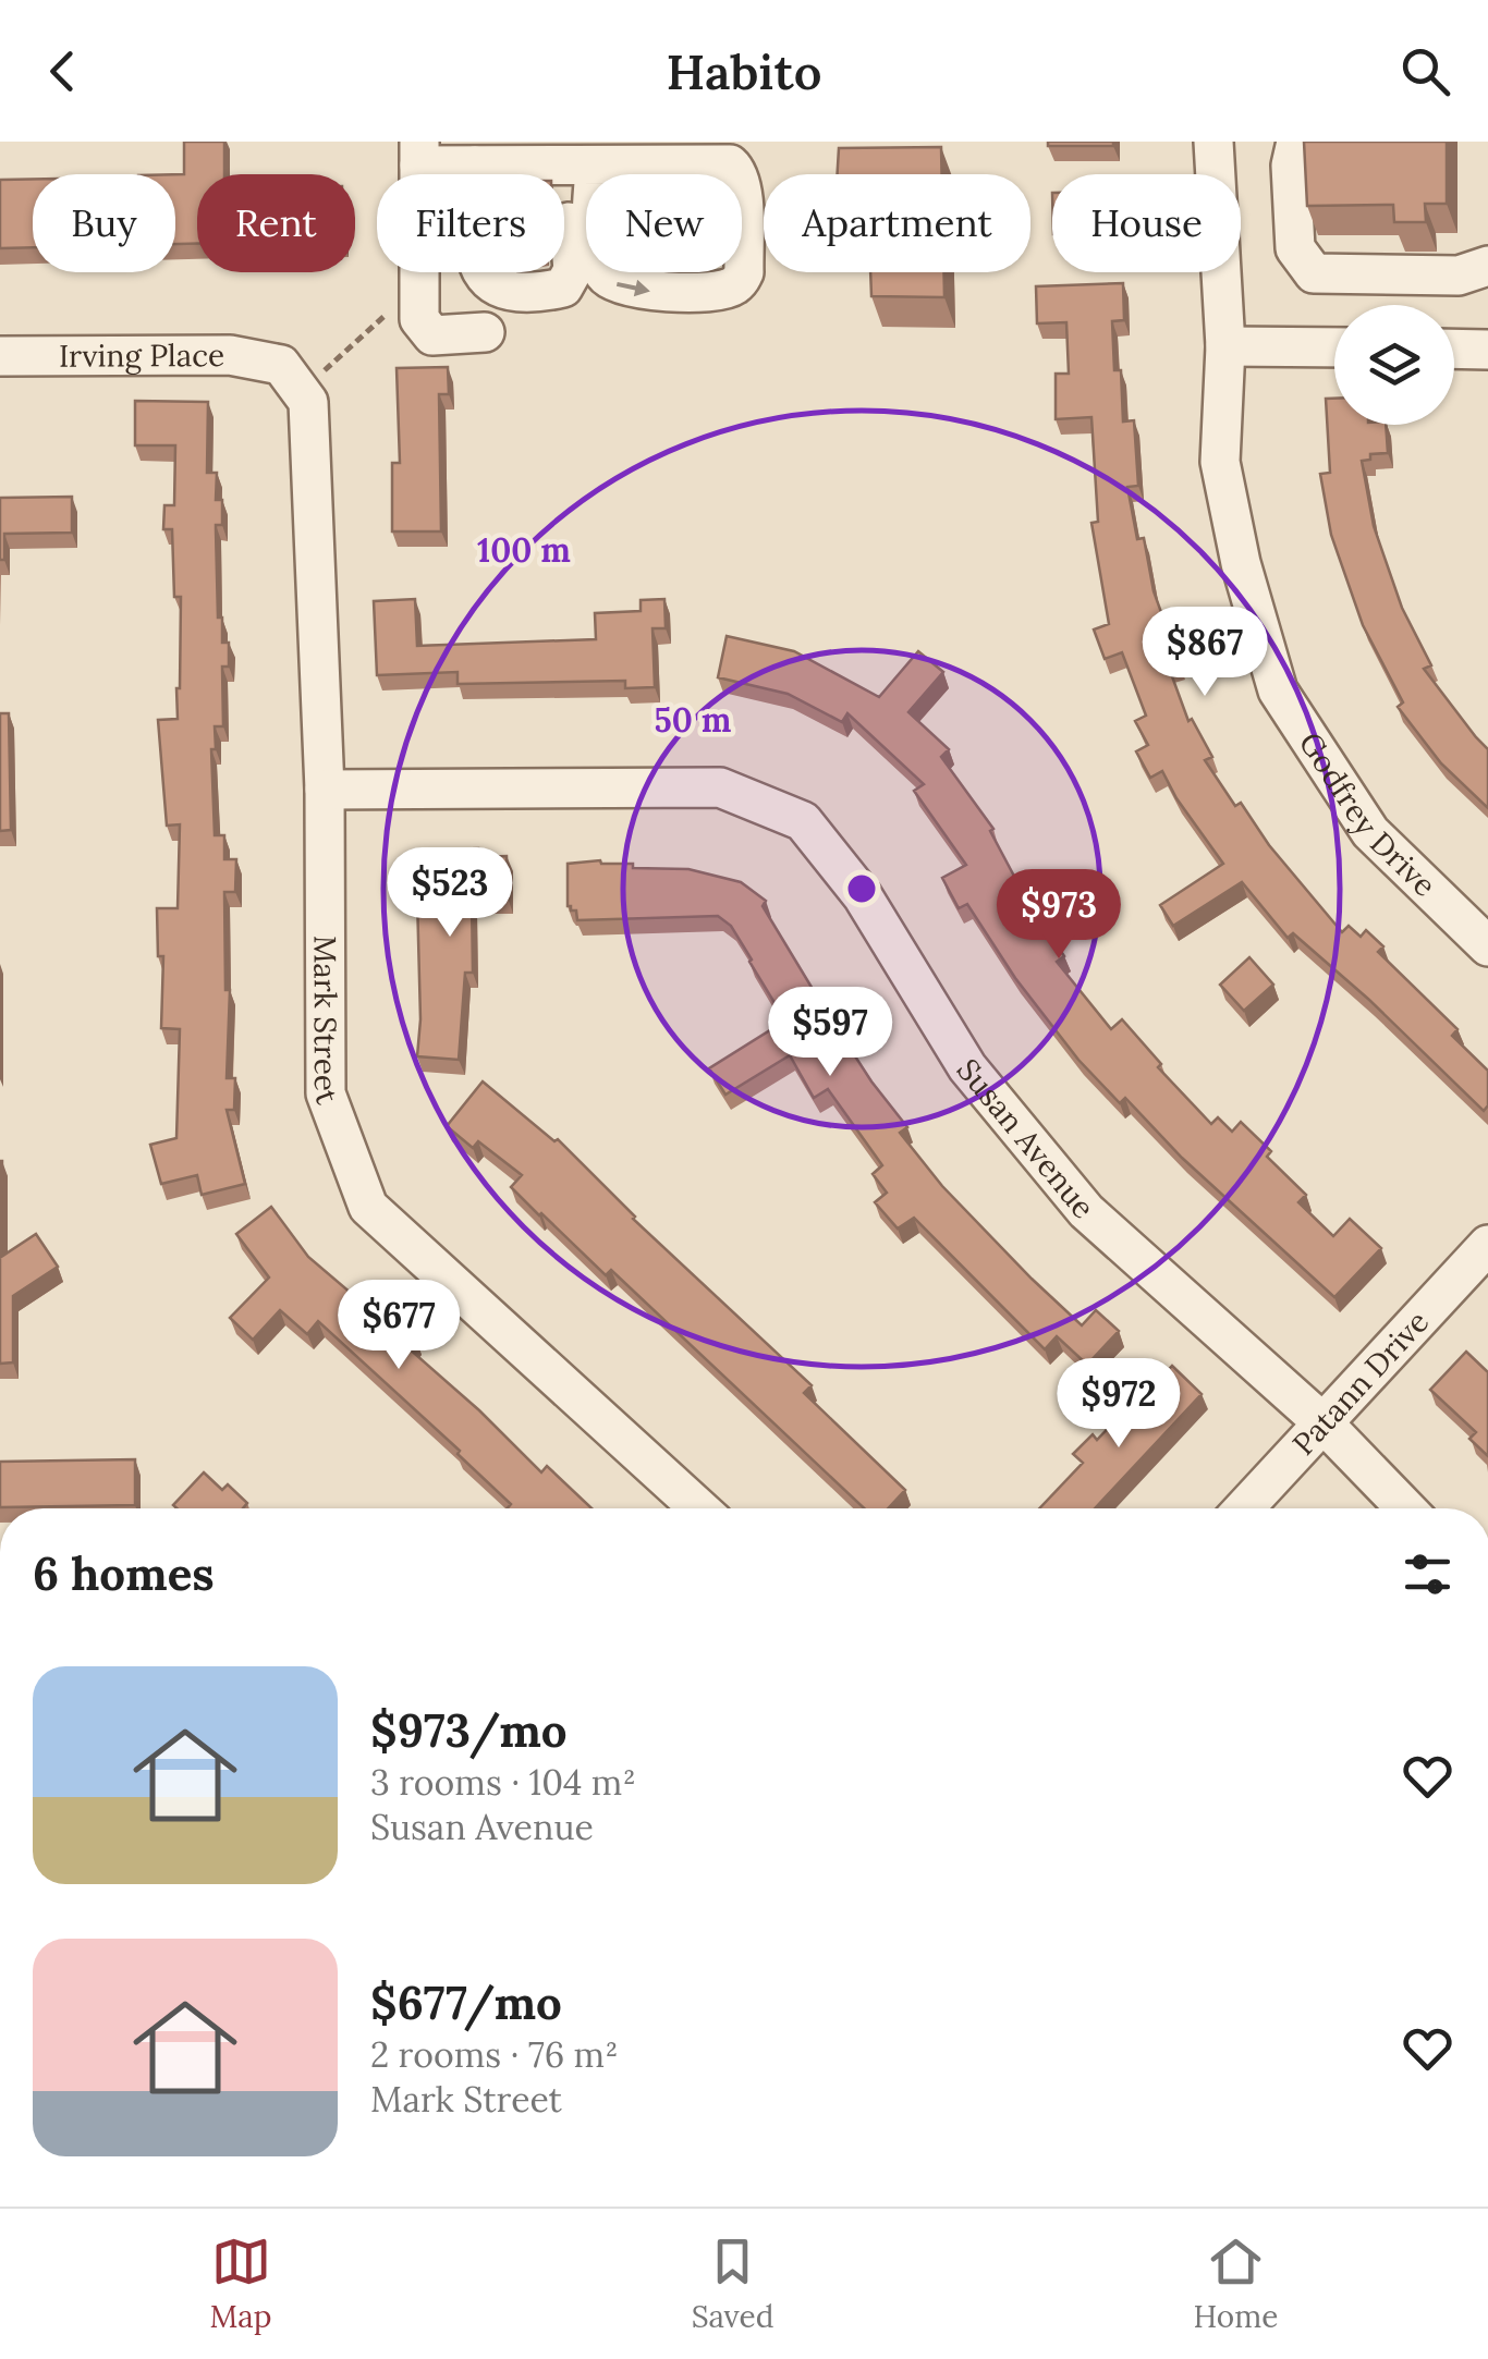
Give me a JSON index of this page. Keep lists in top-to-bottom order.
{
  "streets": {
    "street": [
      "Irving Place",
      "Godfrey Drive",
      "Mark Street",
      "Susan Avenue",
      "Patann Drive"
    ]
  },
  "crossings": [
    ["Irving Place", "Mark Street"],
    ["Mark Street", "Susan Avenue"],
    ["Susan Avenue", "Patann Drive"]
  ],
  "page": {
    "header": "Habito",
    "chip": [
      "Buy",
      "Rent",
      "Filters",
      "New",
      "Apartment",
      "House"
    ],
    "price": [
      "$867",
      "$523",
      "$973",
      "$597",
      "$677",
      "$972"
    ],
    "heading": "6 homes",
    "list": [
      {
        "name": "$973/mo",
        "note": "3 rooms · 104 m² · Susan Avenue"
      },
      {
        "name": "$677/mo",
        "note": "2 rooms · 76 m² · Mark Street"
      }
    ],
    "tabs": ["Map", "Saved", "Home"]
  },
  "rings": ["100 m", "50 m"]
}
